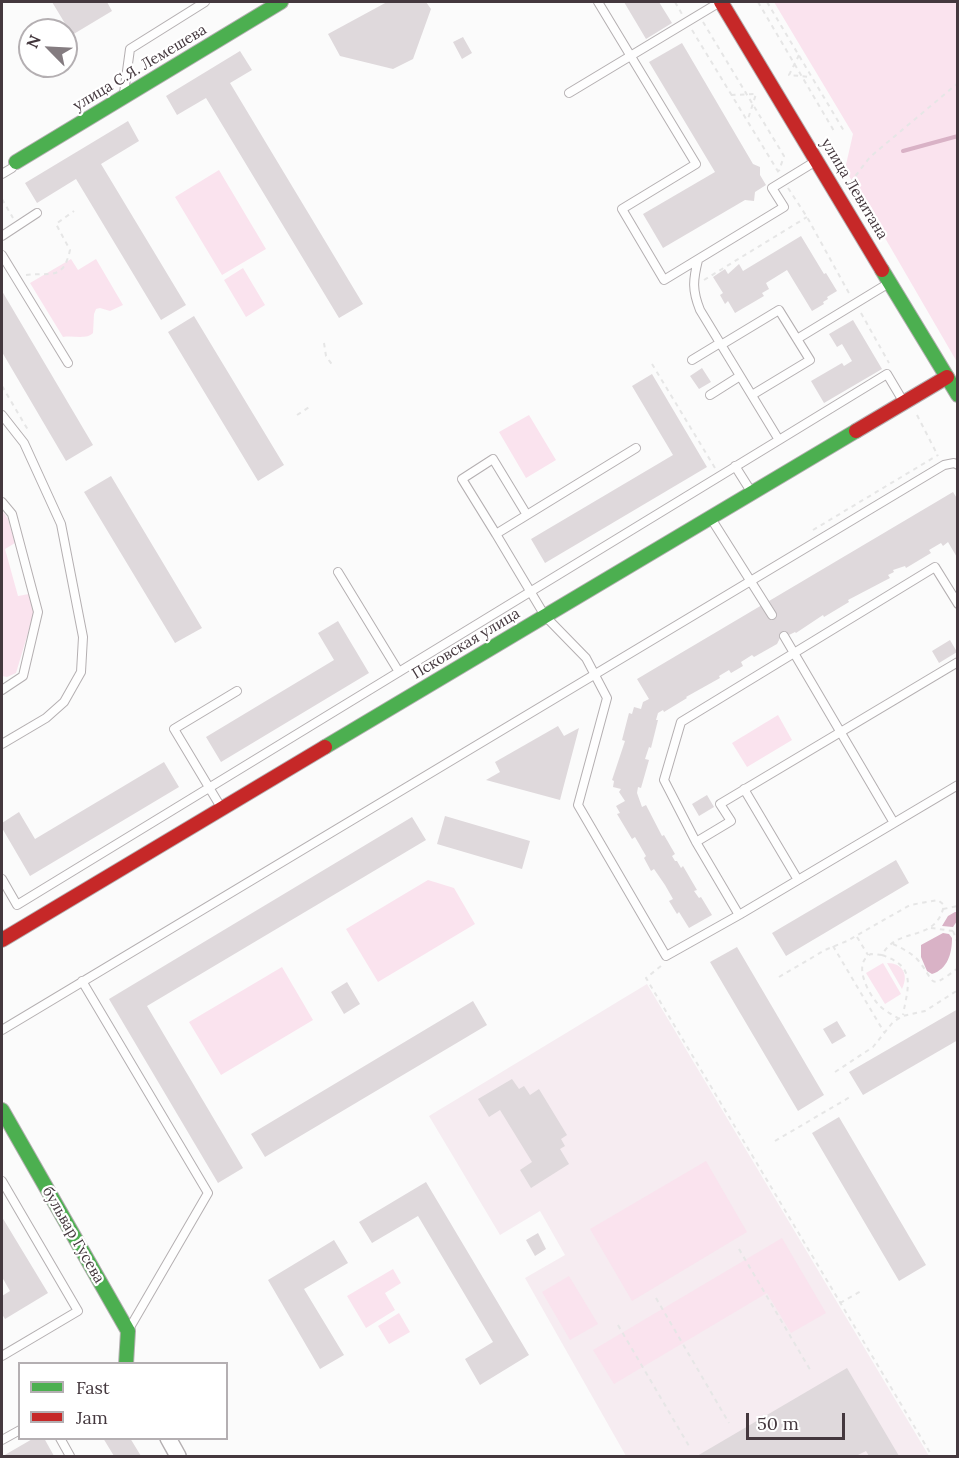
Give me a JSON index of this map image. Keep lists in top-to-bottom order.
{
  "streets": {
    "street": [
      "улица С.Я. Лемешева",
      "улица Левитана",
      "Псковская улица",
      "бульвар Гусева"
    ]
  },
  "crossings": [
    ["улица Левитана", "Псковская улица"]
  ],
  "legend": ["Fast", "Jam"],
  "scale_bar": "50 m",
  "north": "top left"
}
